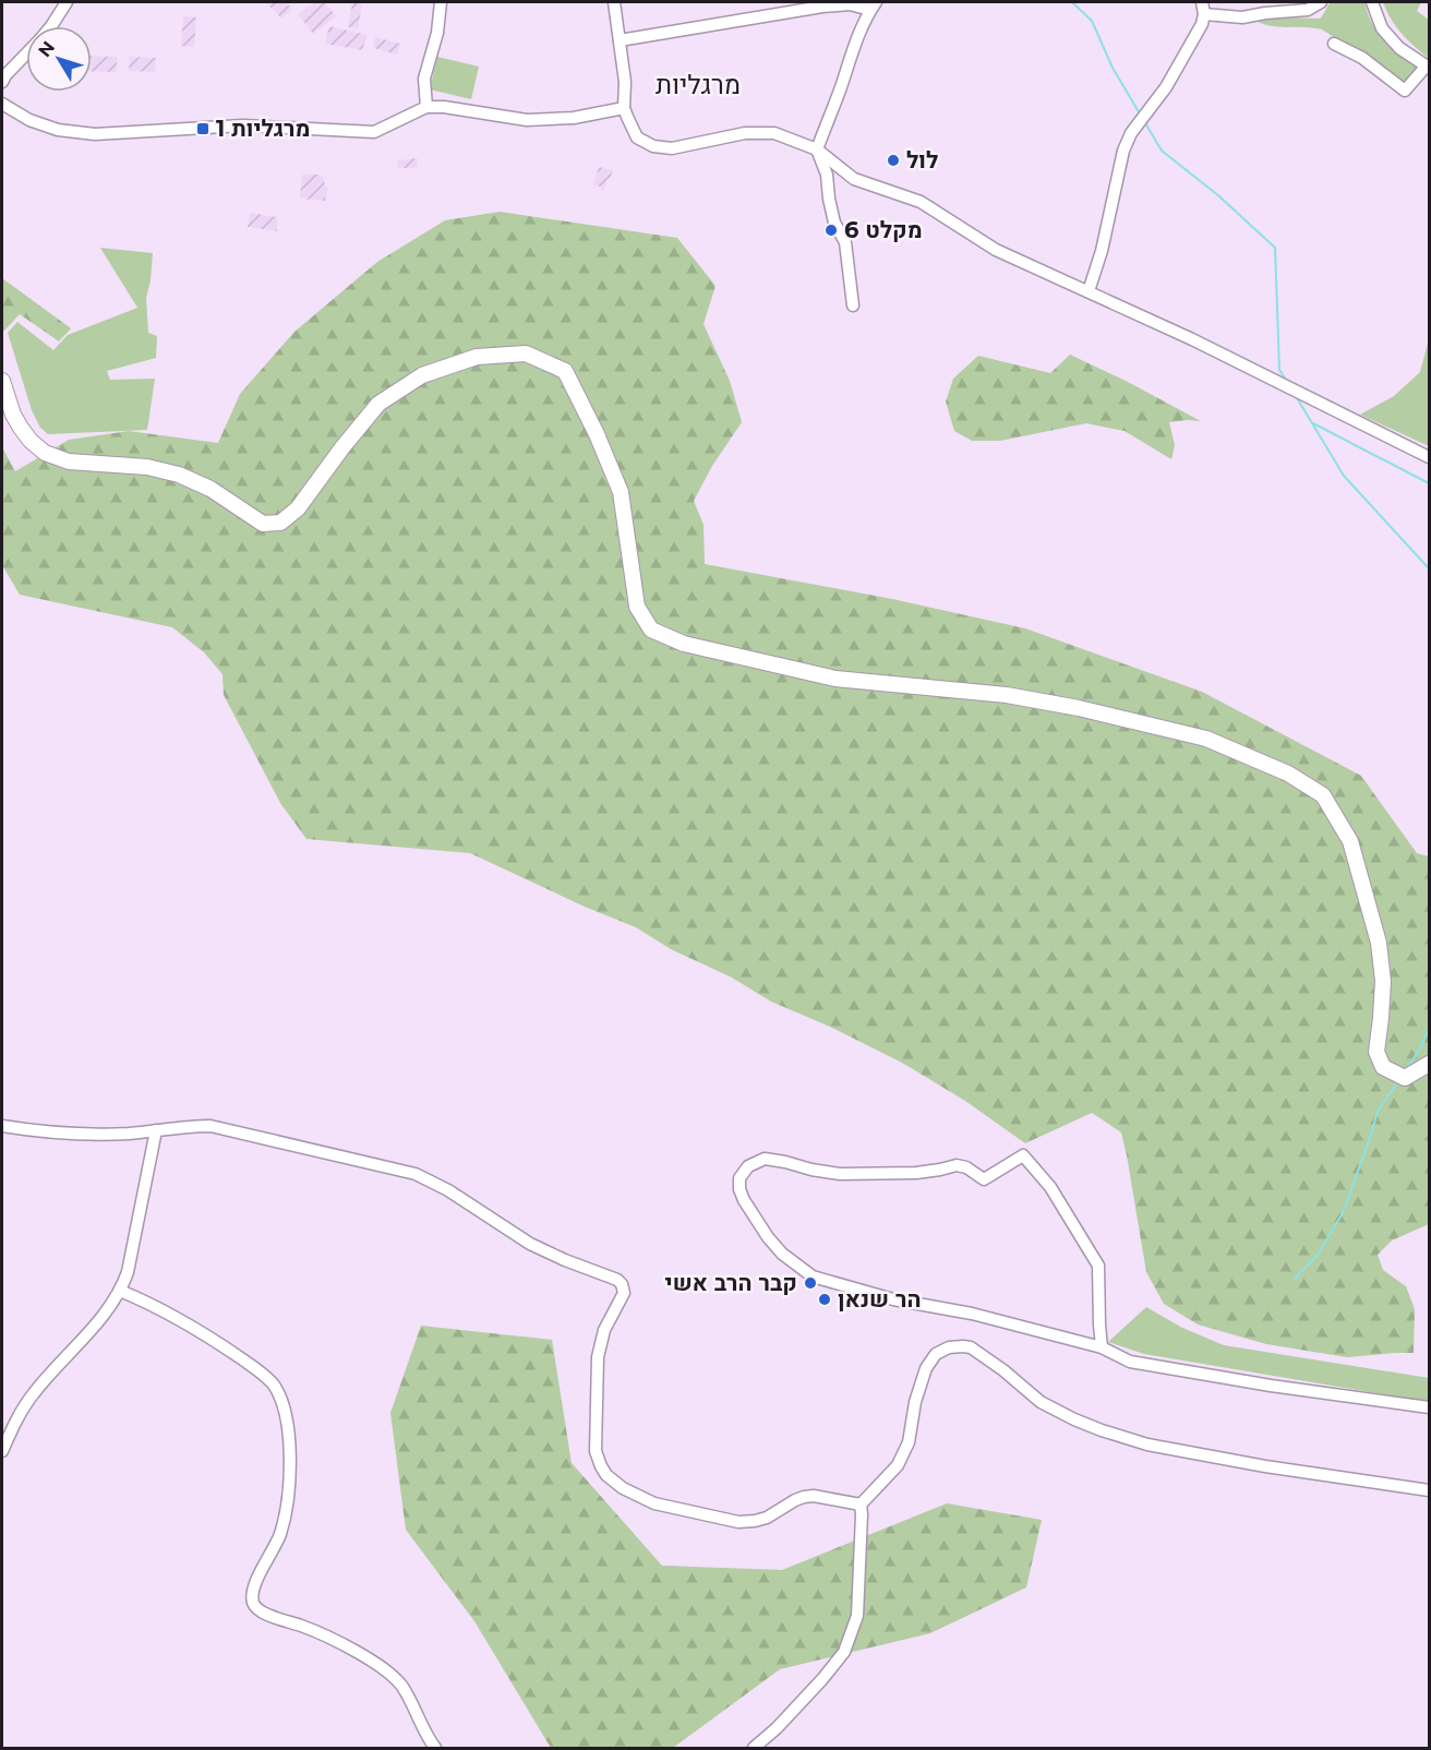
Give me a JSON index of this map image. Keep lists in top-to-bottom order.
{
  "districts": ["מרגליות"],
  "places": {
    "transit": ["מרגליות 1"],
    "other": [
      "לול",
      "מקלט 6",
      "קבר הרב אשי",
      "הר שנאן"
    ]
  },
  "north": "top left"
}
